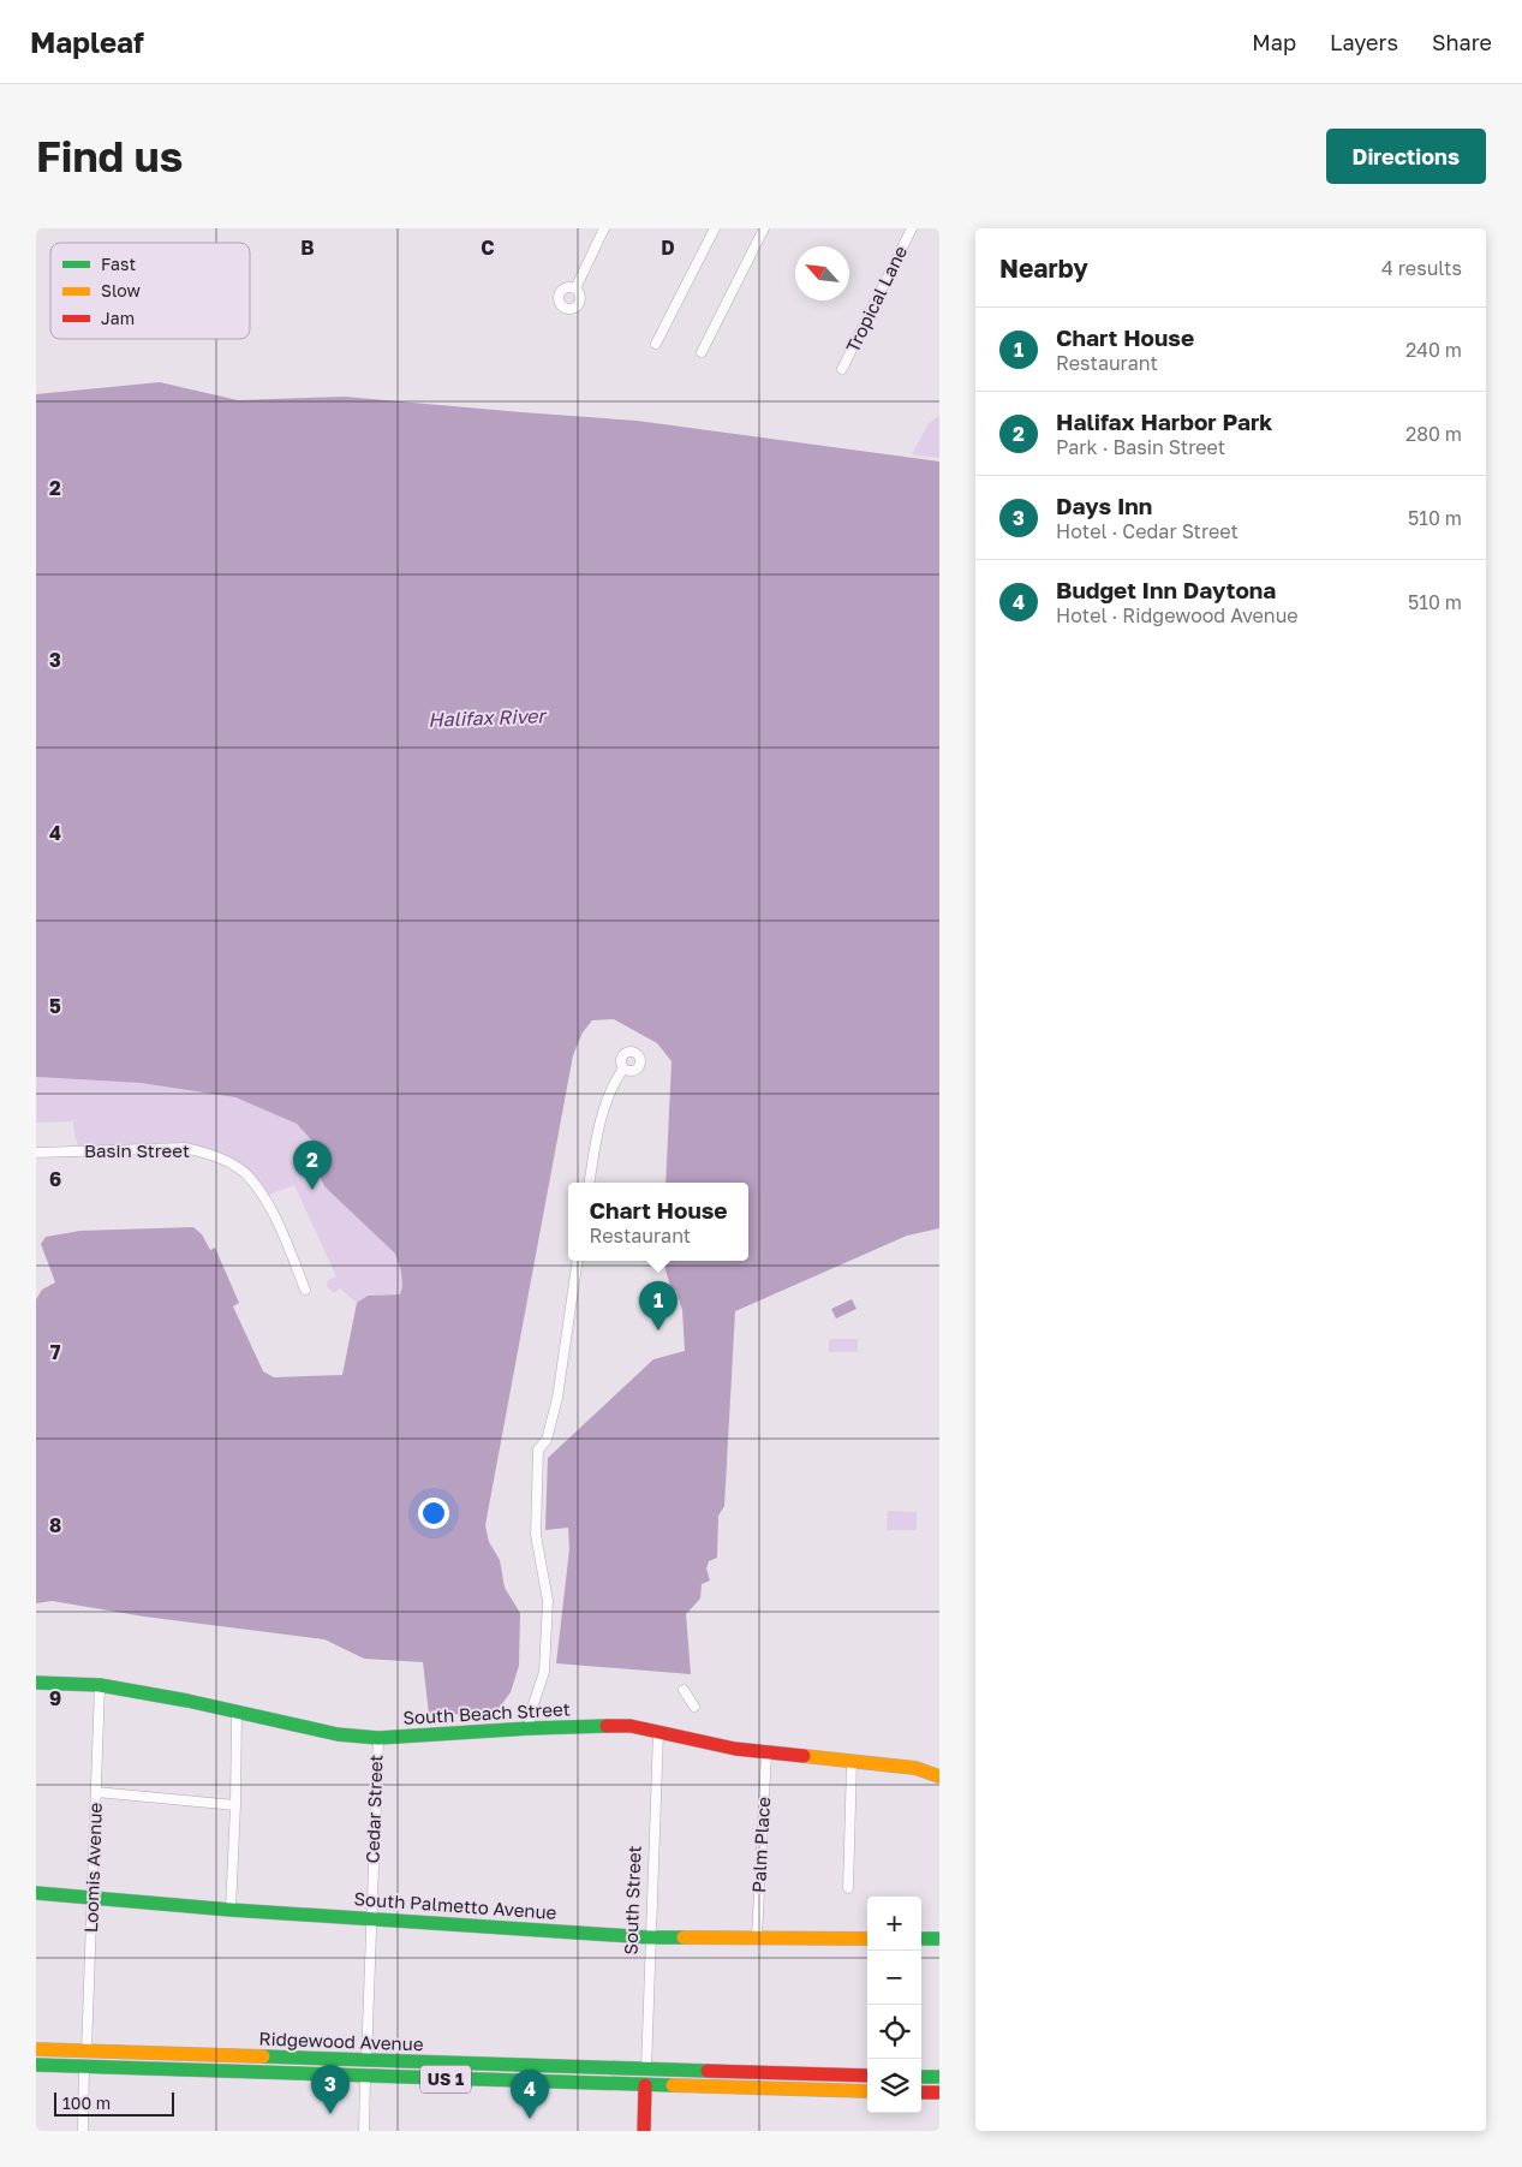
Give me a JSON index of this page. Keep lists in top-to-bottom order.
{
  "streets": {
    "main road": [
      "South Beach Street",
      "South Palmetto Avenue",
      "Ridgewood Avenue",
      "US 1"
    ],
    "street": [
      "Tropical Lane",
      "Basin Street",
      "Cedar Street",
      "Palm Place",
      "Loomis Avenue",
      "South Street"
    ]
  },
  "crossings": [
    ["South Beach Street", "Cedar Street"],
    ["South Beach Street", "Palm Place"],
    ["South Beach Street", "Loomis Avenue"],
    ["South Beach Street", "South Street"],
    ["Cedar Street", "South Palmetto Avenue"],
    ["Cedar Street", "Ridgewood Avenue"],
    ["Palm Place", "South Palmetto Avenue"],
    ["Loomis Avenue", "South Palmetto Avenue"],
    ["Loomis Avenue", "Ridgewood Avenue"],
    ["South Street", "South Palmetto Avenue"],
    ["South Street", "Ridgewood Avenue"],
    ["South Street", "US 1"],
    ["Ridgewood Avenue", "US 1"]
  ],
  "water": ["Halifax River"],
  "legend": ["Fast", "Slow", "Jam"],
  "scale_bar": "100 m",
  "north": "top left",
  "page": {
    "header": "Mapleaf",
    "nav": ["Map", "Layers", "Share"],
    "buttons": "Directions",
    "title": "Find us",
    "heading": ["Nearby", "4 results"],
    "list": [
      {
        "mark": "1",
        "name": "Chart House",
        "note": "Restaurant",
        "value": "240 m"
      },
      {
        "mark": "2",
        "name": "Halifax Harbor Park",
        "note": "Park · Basin Street",
        "value": "280 m"
      },
      {
        "mark": "3",
        "name": "Days Inn",
        "note": "Hotel · Cedar Street",
        "value": "510 m"
      },
      {
        "mark": "4",
        "name": "Budget Inn Daytona",
        "note": "Hotel · Ridgewood Avenue",
        "value": "510 m"
      }
    ],
    "pins": [
      "2",
      "1",
      "3",
      "4"
    ],
    "popup": ["Chart House", "Restaurant"],
    "map_buttons": ["+", "−"],
    "scale": "100 m"
  },
  "grid": {
    "columns": ["B", "C", "D"],
    "rows": [
      "2",
      "3",
      "4",
      "5",
      "6",
      "7",
      "8",
      "9"
    ]
  }
}
